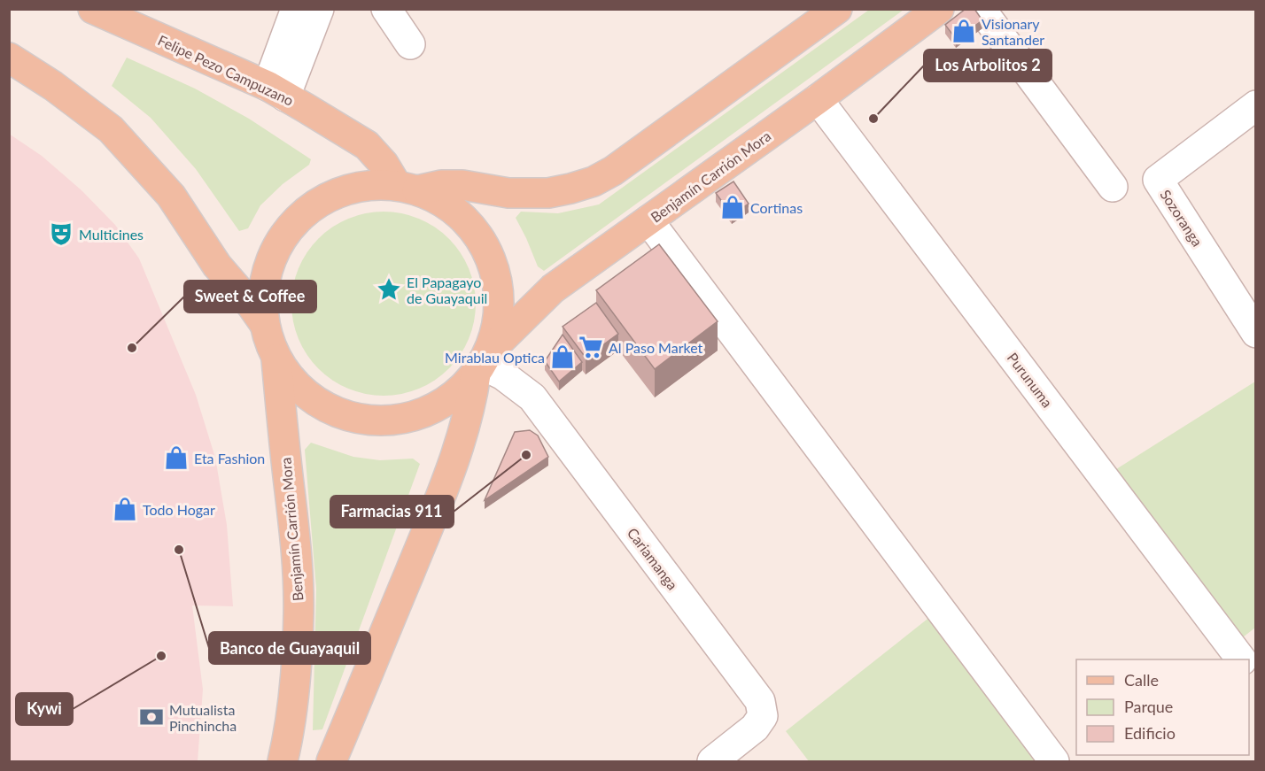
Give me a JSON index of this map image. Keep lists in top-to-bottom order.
{
  "streets": {
    "main road": ["Felipe Pezo Campuzano", "Benjamín Carrión Mora"],
    "street": ["Sozoranga", "Purunuma", "Cariamanga"]
  },
  "crossings": [
    ["Benjamín Carrión Mora", "Purunuma"],
    ["Benjamín Carrión Mora", "Cariamanga"]
  ],
  "places": {
    "shop": [
      "Visionary Santander",
      "Cortinas",
      "Mirablau Optica",
      "Eta Fashion",
      "Todo Hogar"
    ],
    "other": [
      "Los Arbolitos 2",
      "Sweet & Coffee",
      "Farmacias 911",
      "Banco de Guayaquil",
      "Kywi"
    ],
    "theatre": ["Multicines"],
    "place": ["El Papagayo de Guayaquil"],
    "supermarket": ["Al Paso Market"],
    "bank": ["Mutualista Pinchincha"]
  },
  "legend": ["Calle", "Parque", "Edificio"]
}
